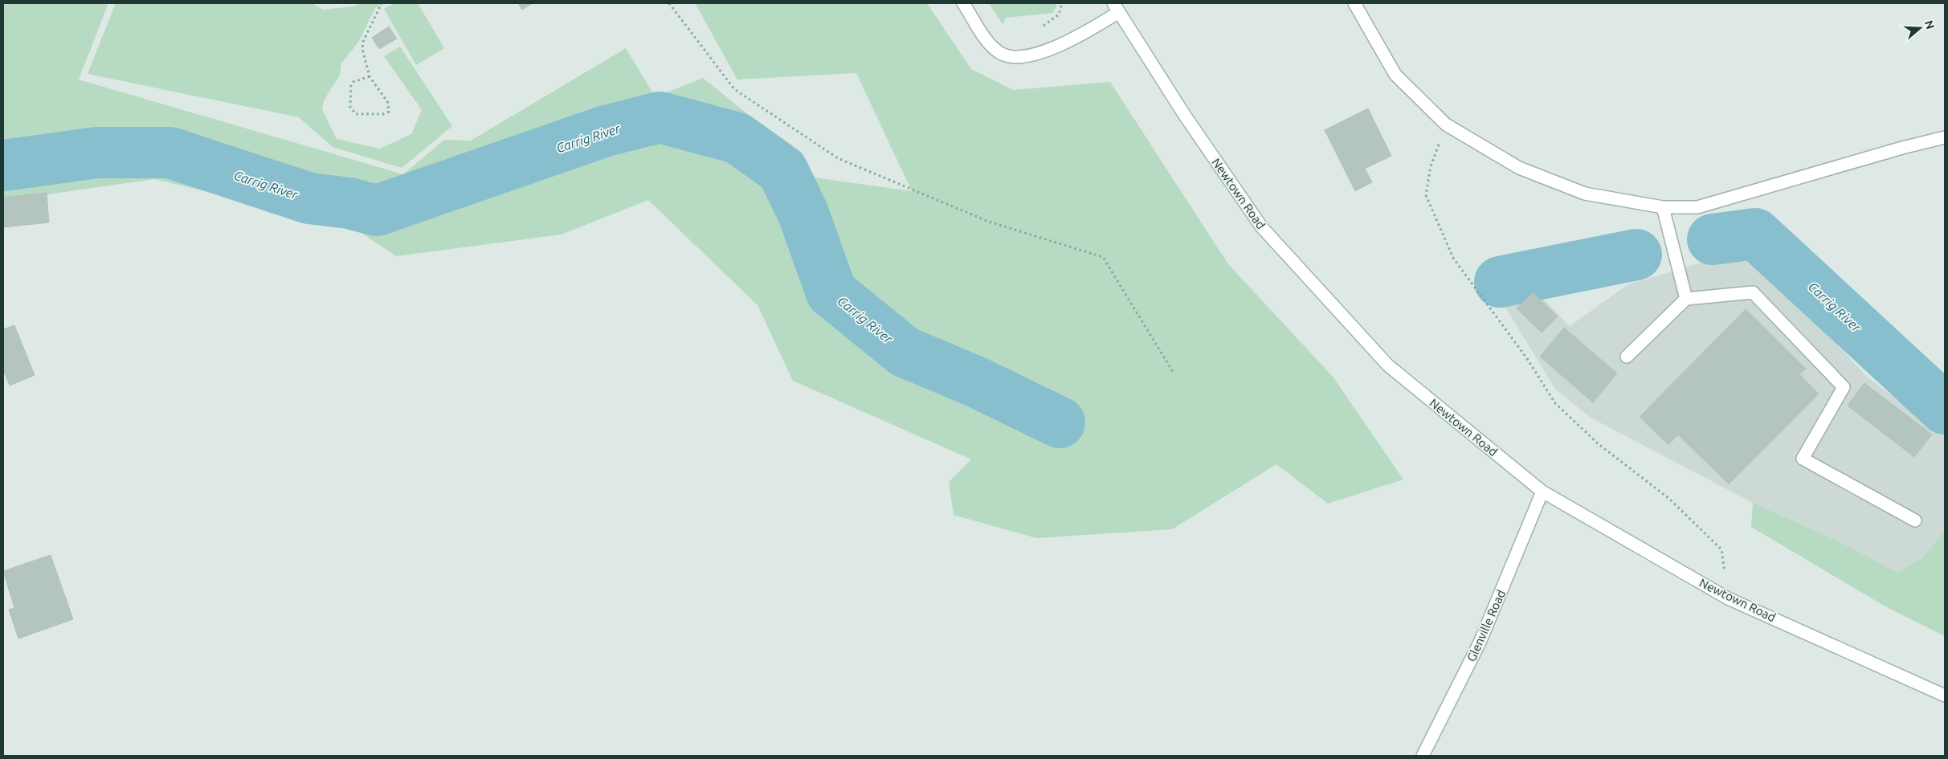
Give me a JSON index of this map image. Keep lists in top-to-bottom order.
{
  "streets": {
    "main road": ["Newtown Road", "Glenville Road"]
  },
  "crossings": [
    ["Newtown Road", "Glenville Road"]
  ],
  "water": ["Carrig River"],
  "north": "right"
}
